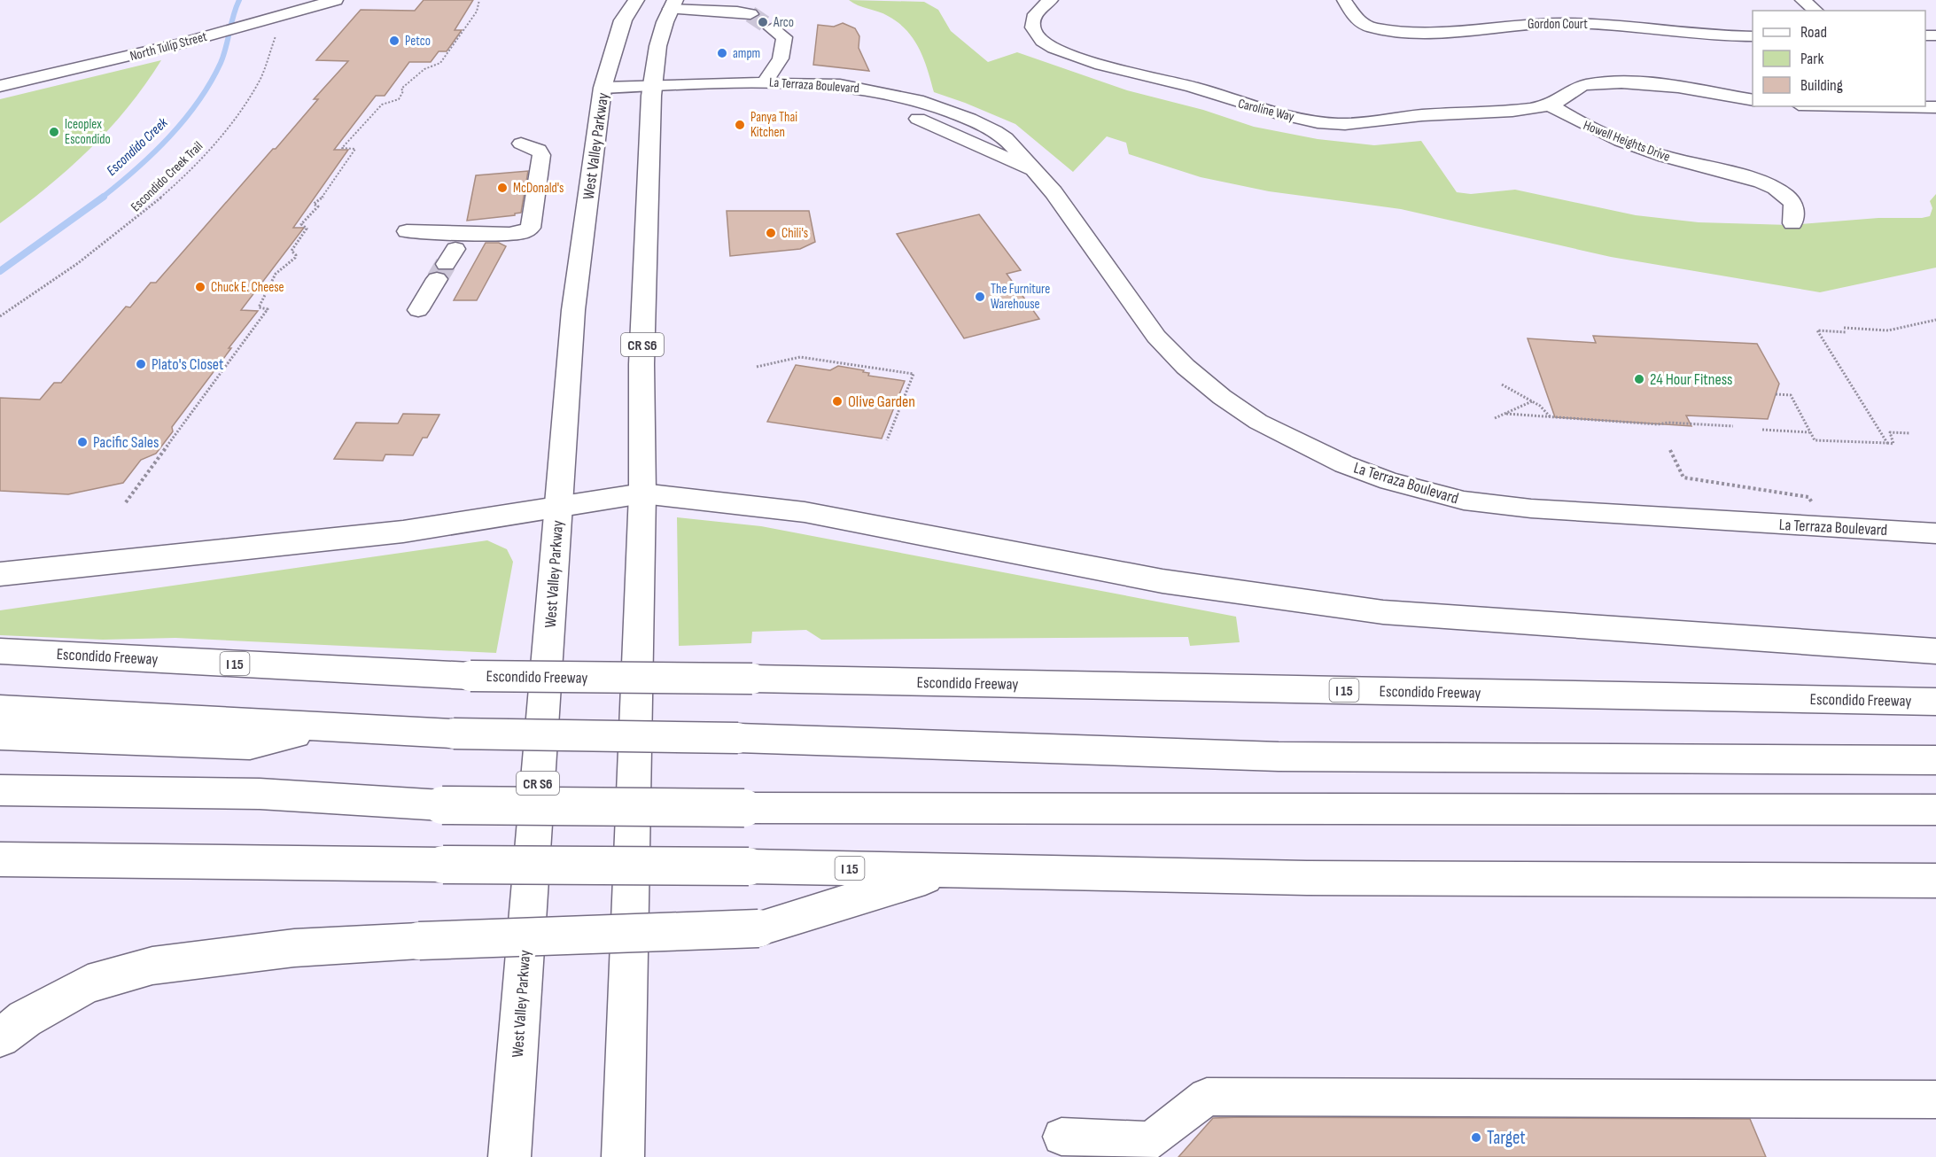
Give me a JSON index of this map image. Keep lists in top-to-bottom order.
{
  "streets": {
    "main road": [
      "West Valley Parkway",
      "CR S6",
      "Escondido Freeway",
      "I 15"
    ],
    "street": [
      "Gordon Court",
      "North Tulip Street",
      "La Terraza Boulevard",
      "Caroline Way",
      "Howell Heights Drive"
    ],
    "path": ["Escondido Creek Trail"]
  },
  "crossings": [
    ["North Tulip Street", "Escondido Creek Trail"],
    ["La Terraza Boulevard", "West Valley Parkway"],
    ["La Terraza Boulevard", "CR S6"],
    ["Caroline Way", "Howell Heights Drive"]
  ],
  "water": ["Escondido Creek"],
  "places": [
    "Arco",
    "Petco",
    "ampm",
    "Panya Thai Kitchen",
    "Iceoplex Escondido",
    "McDonald's",
    "Chili's",
    "Chuck E. Cheese",
    "The Furniture Warehouse",
    "Plato's Closet",
    "24 Hour Fitness",
    "Olive Garden",
    "Pacific Sales",
    "Target"
  ],
  "legend": ["Road", "Park", "Building"]
}
